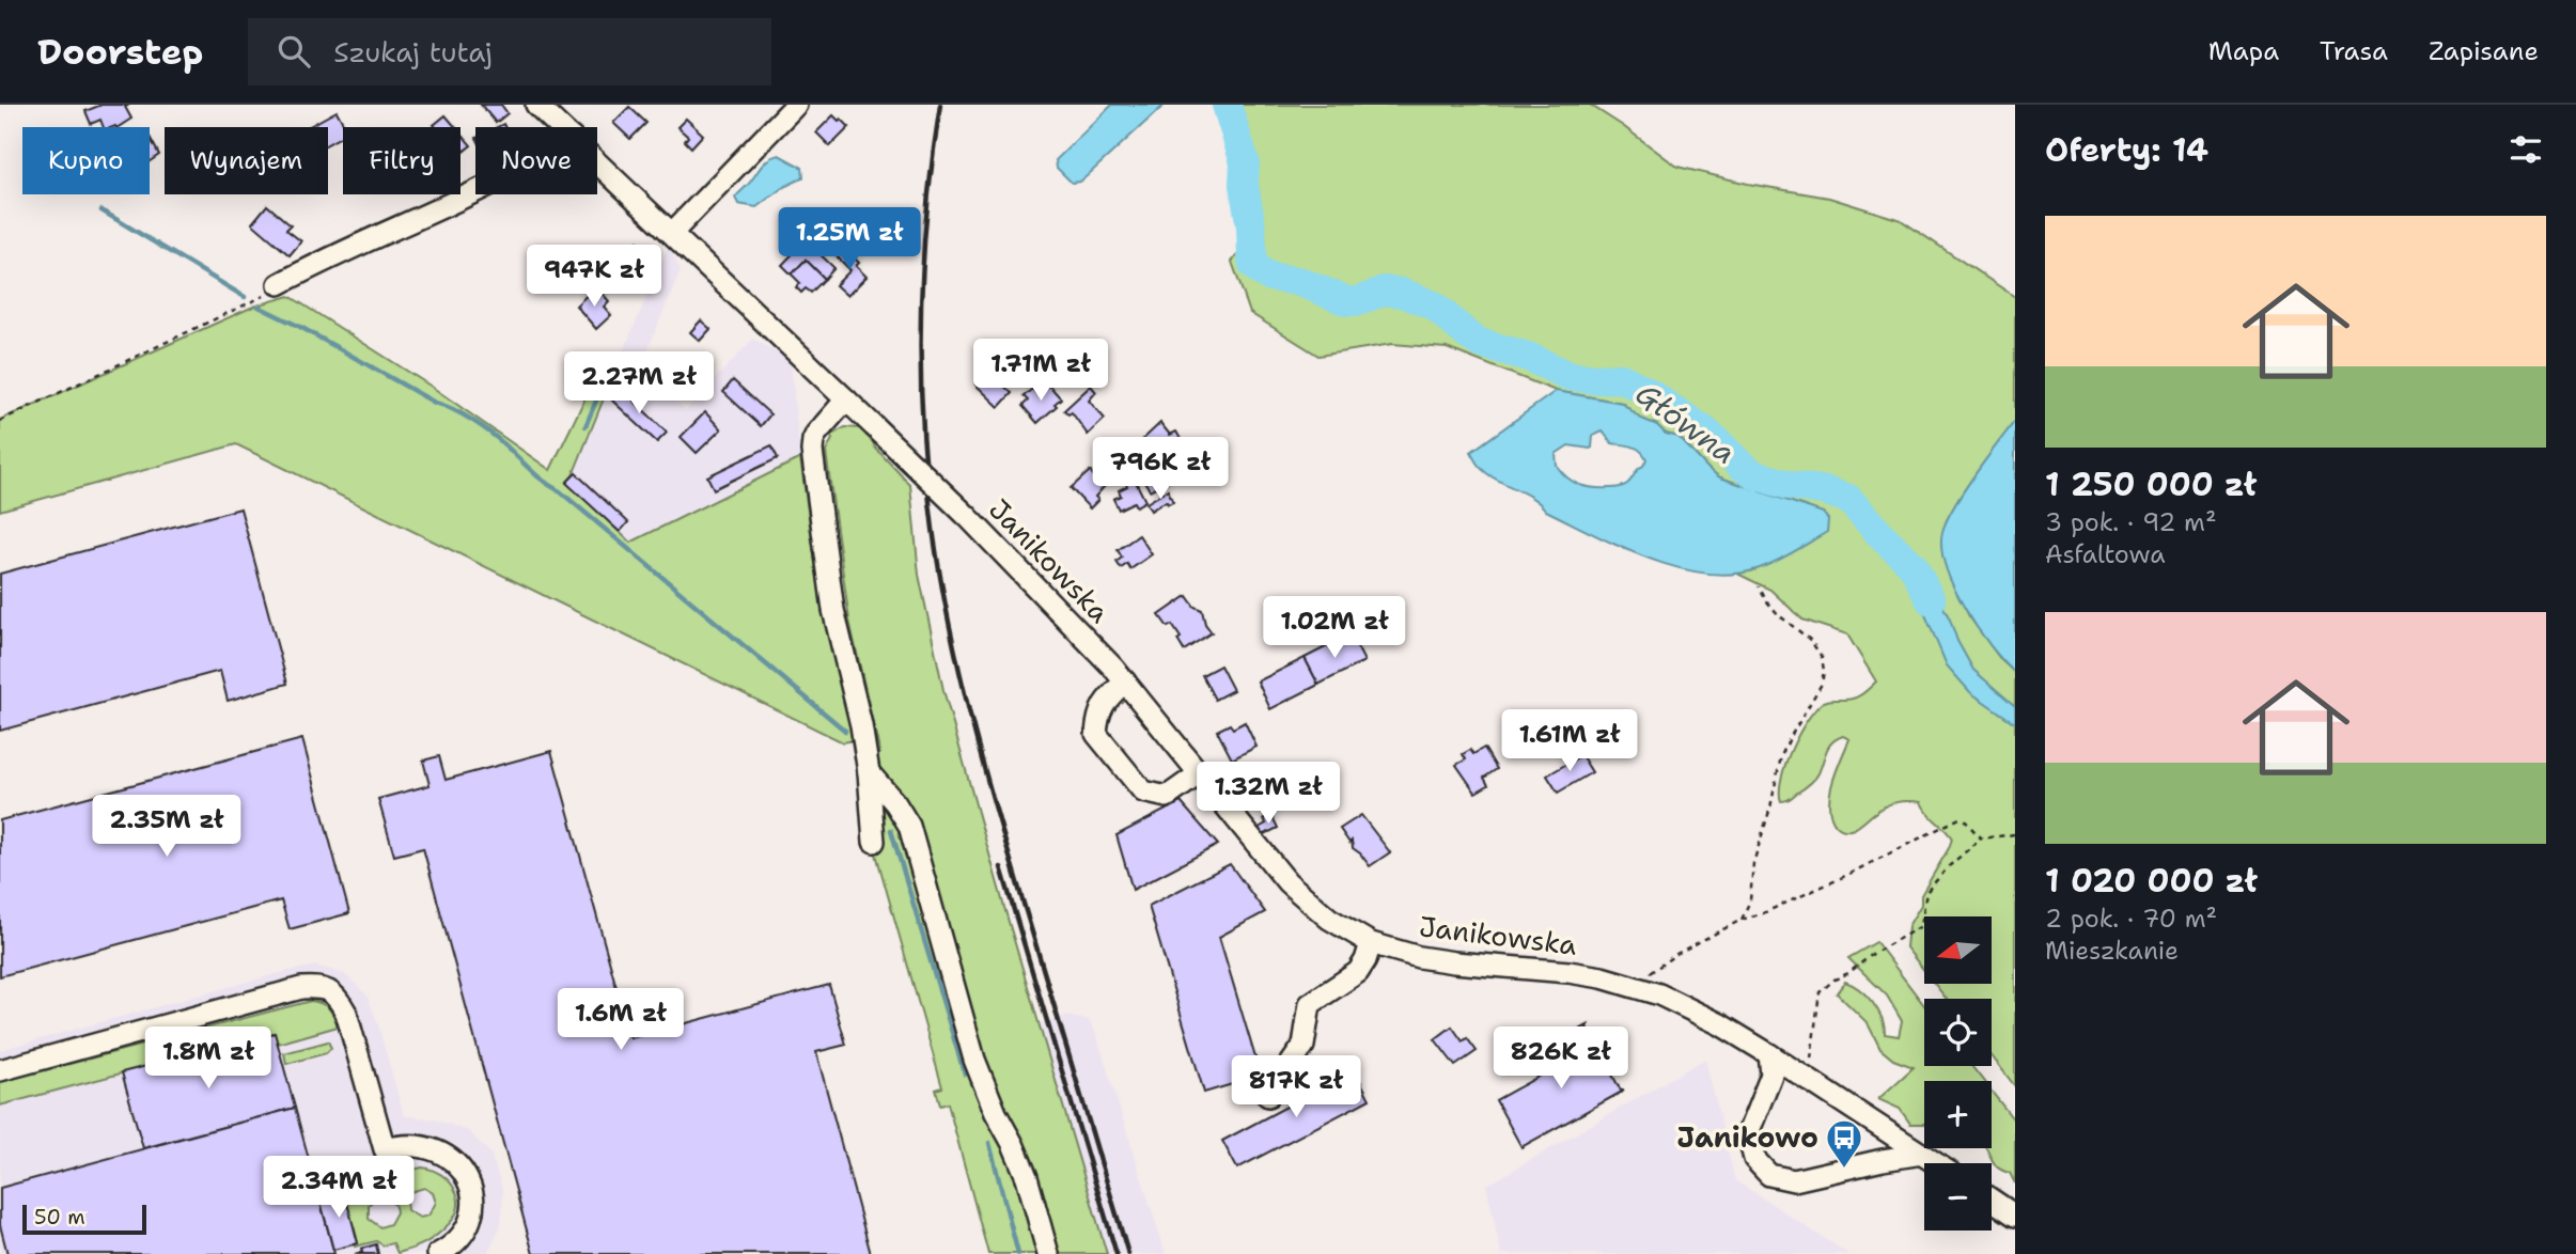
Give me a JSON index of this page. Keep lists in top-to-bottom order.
{
  "streets": {
    "street": ["Janikowska"]
  },
  "water": ["Główna"],
  "places": {
    "bus stop": ["Janikowo"]
  },
  "scale_bar": "50 m",
  "north": "left",
  "page": {
    "header": "Doorstep",
    "search": "Szukaj tutaj",
    "nav": ["Mapa", "Trasa", "Zapisane"],
    "heading": "Oferty: 14",
    "chip": [
      "Kupno",
      "Wynajem",
      "Filtry",
      "Nowe"
    ],
    "list": [
      {
        "name": "1 250 000 zł",
        "note": "3 pok. · 92 m² · Asfaltowa"
      },
      {
        "name": "1 020 000 zł",
        "note": "2 pok. · 70 m² · Mieszkanie"
      }
    ],
    "price": [
      "1.25M zł",
      "947K zł",
      "1.71M zł",
      "2.27M zł",
      "796K zł",
      "1.02M zł",
      "1.61M zł",
      "1.32M zł",
      "2.35M zł",
      "1.6M zł",
      "1.8M zł",
      "826K zł",
      "817K zł",
      "2.34M zł"
    ],
    "map_buttons": ["+", "−"],
    "scale": "50 m"
  }
}
